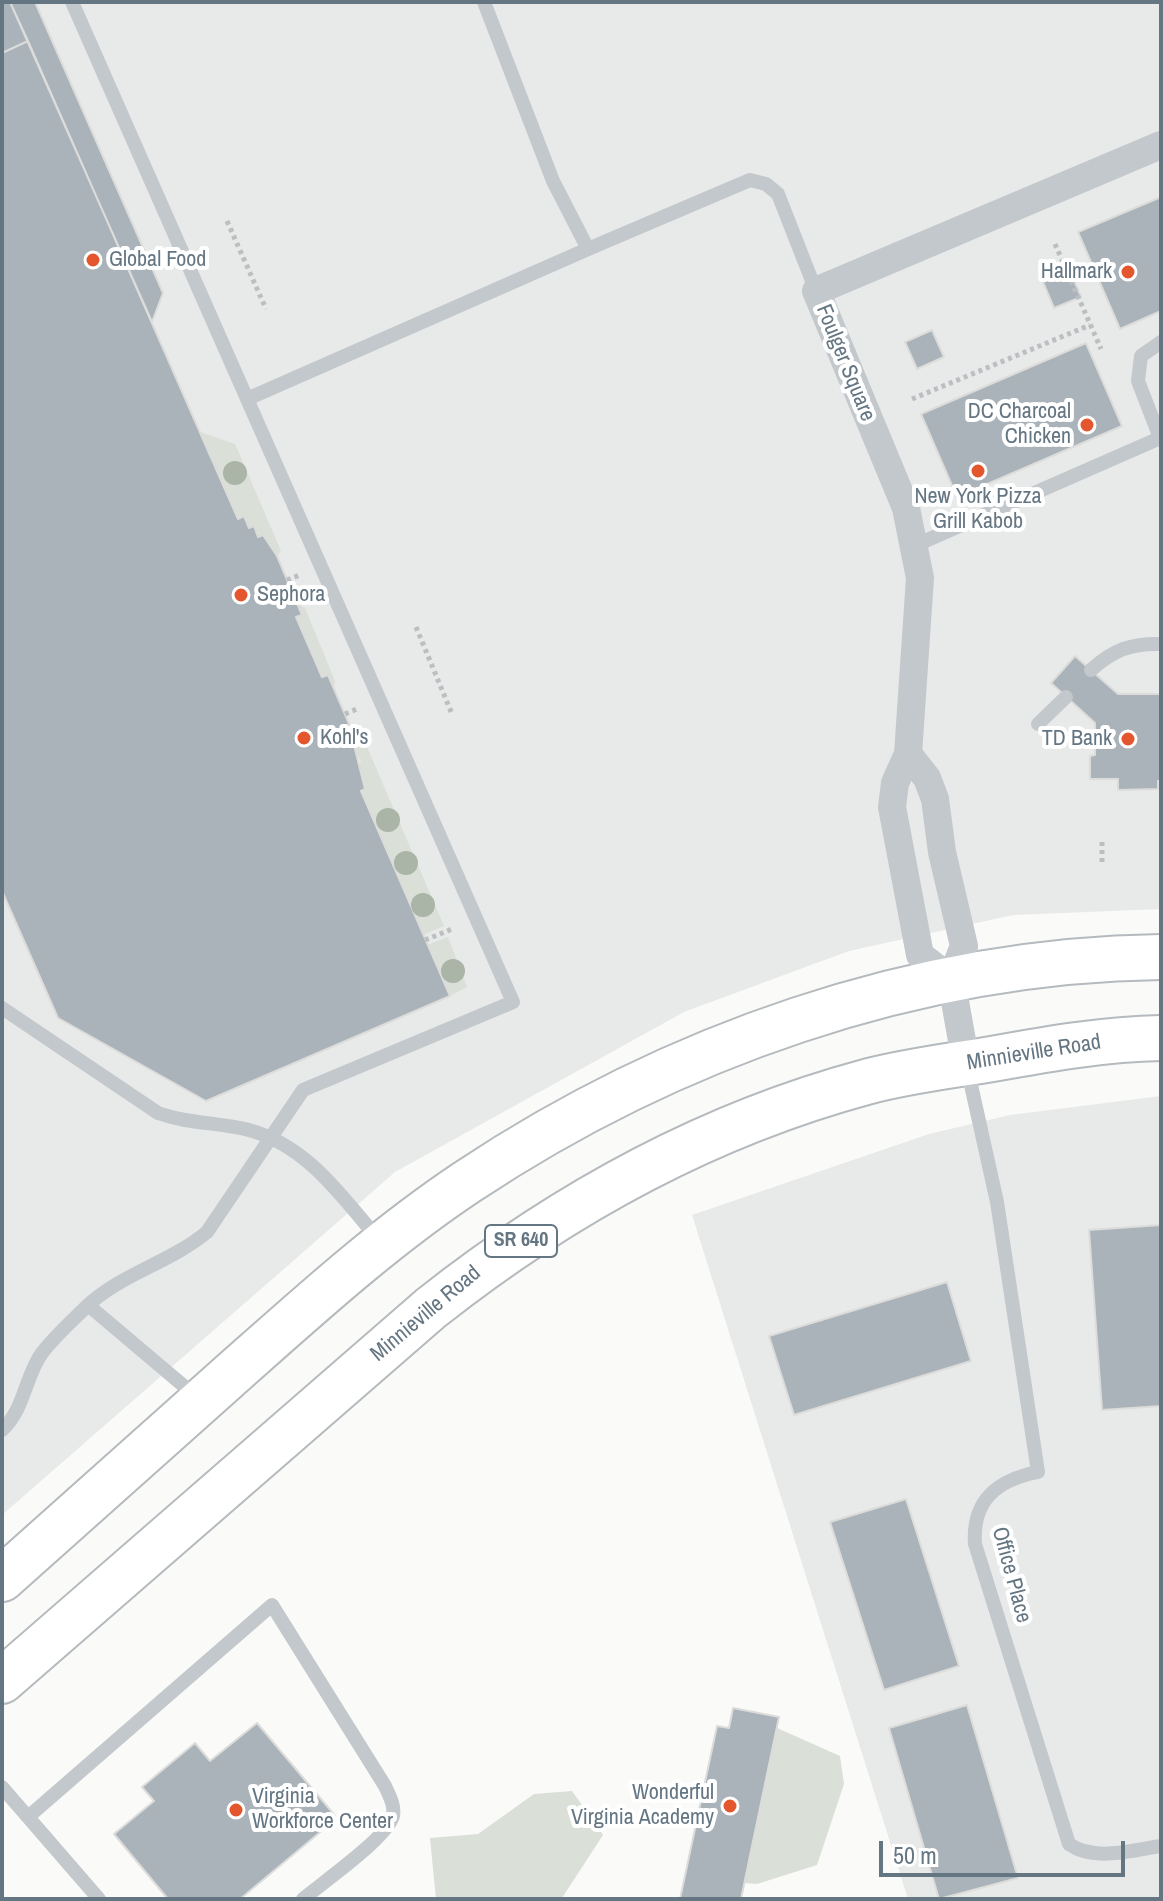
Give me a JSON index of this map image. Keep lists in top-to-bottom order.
{
  "streets": {
    "main road": ["Minnieville Road", "SR 640"],
    "street": ["Foulger Square"],
    "lane": ["Office Place"]
  },
  "crossings": [
    ["Minnieville Road", "Office Place"]
  ],
  "places": [
    "Global Food",
    "Hallmark",
    "DC Charcoal Chicken",
    "New York Pizza Grill Kabob",
    "Sephora",
    "Kohl's",
    "TD Bank",
    "Wonderful Virginia Academy",
    "Virginia Workforce Center"
  ],
  "scale_bar": "50 m"
}
